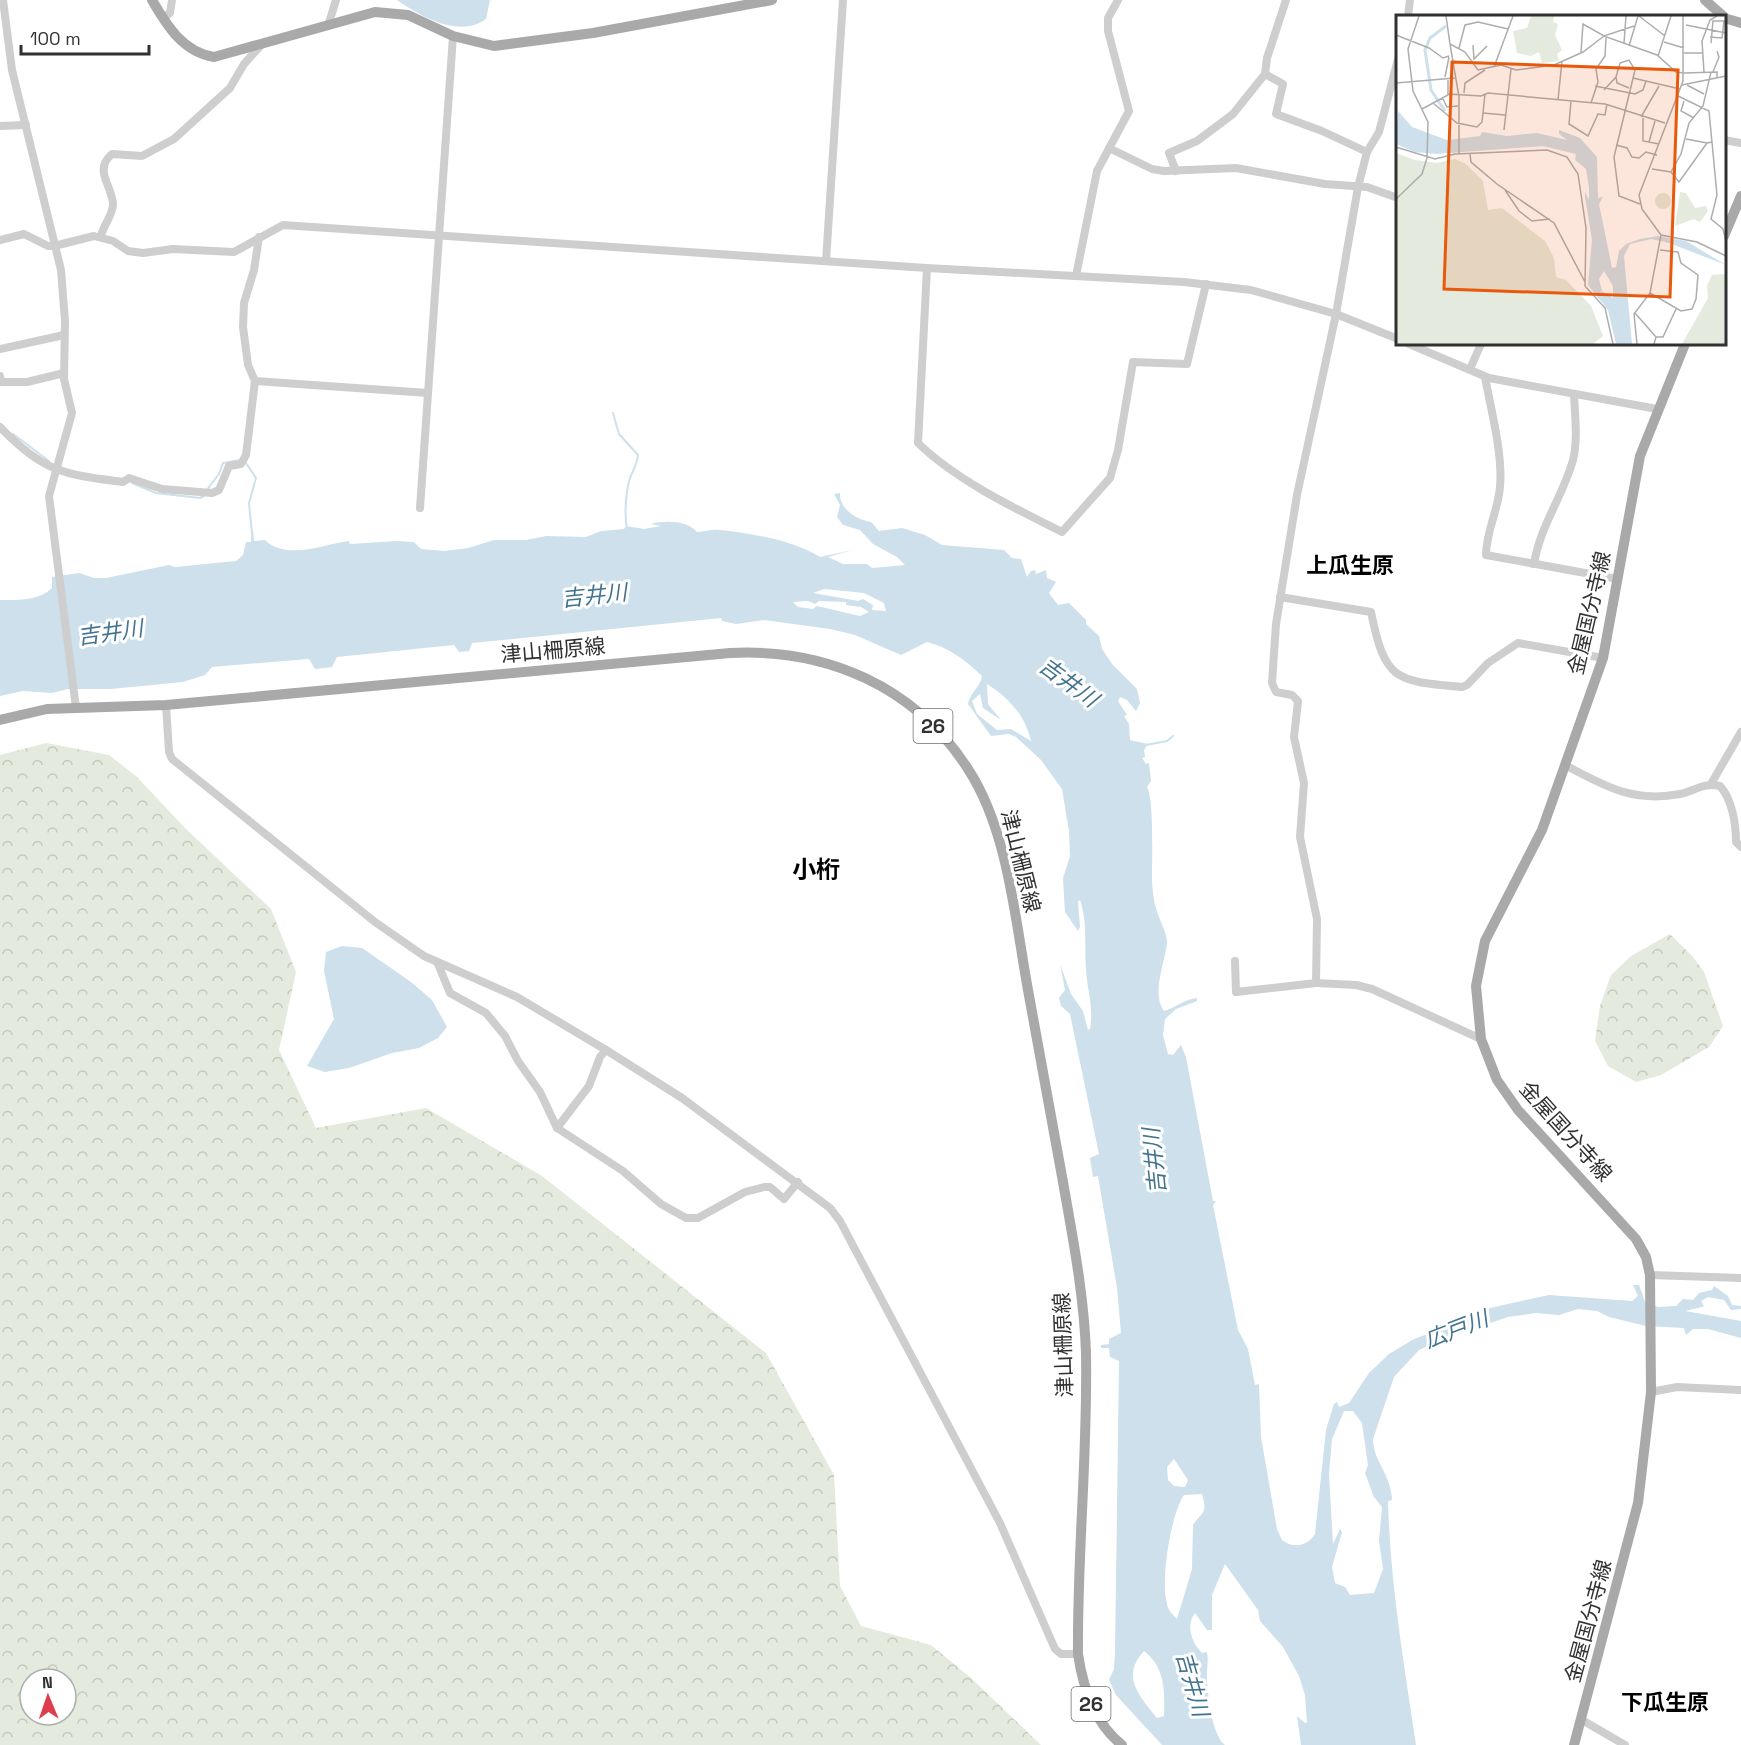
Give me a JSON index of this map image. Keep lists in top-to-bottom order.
{
  "streets": {
    "main road": ["金屋国分寺線", "津山柵原線", "26"]
  },
  "districts": ["上瓜生原", "小桁", "下瓜生原"],
  "water": ["吉井川", "広戸川"],
  "scale_bar": "100 m",
  "north": "top"
}
